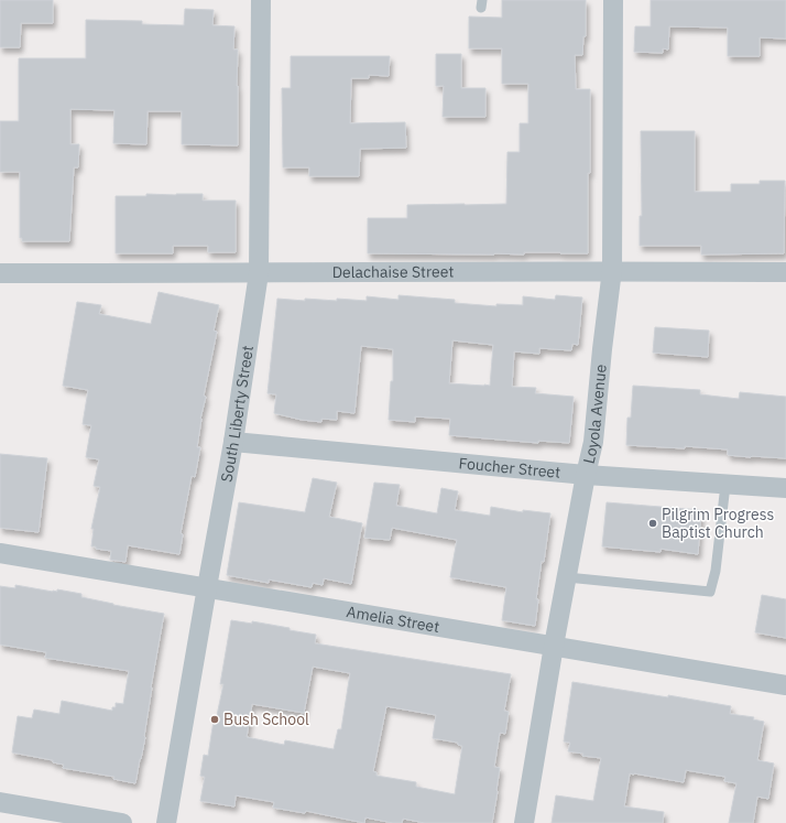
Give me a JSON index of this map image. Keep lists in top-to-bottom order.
{
  "streets": {
    "street": [
      "Delachaise Street",
      "South Liberty Street",
      "Loyola Avenue",
      "Foucher Street",
      "Amelia Street"
    ]
  },
  "crossings": [
    ["Delachaise Street", "South Liberty Street"],
    ["Delachaise Street", "Loyola Avenue"],
    ["South Liberty Street", "Foucher Street"],
    ["South Liberty Street", "Amelia Street"],
    ["Loyola Avenue", "Foucher Street"],
    ["Loyola Avenue", "Amelia Street"]
  ],
  "places": ["Pilgrim Progress Baptist Church", "Bush School"]
}
